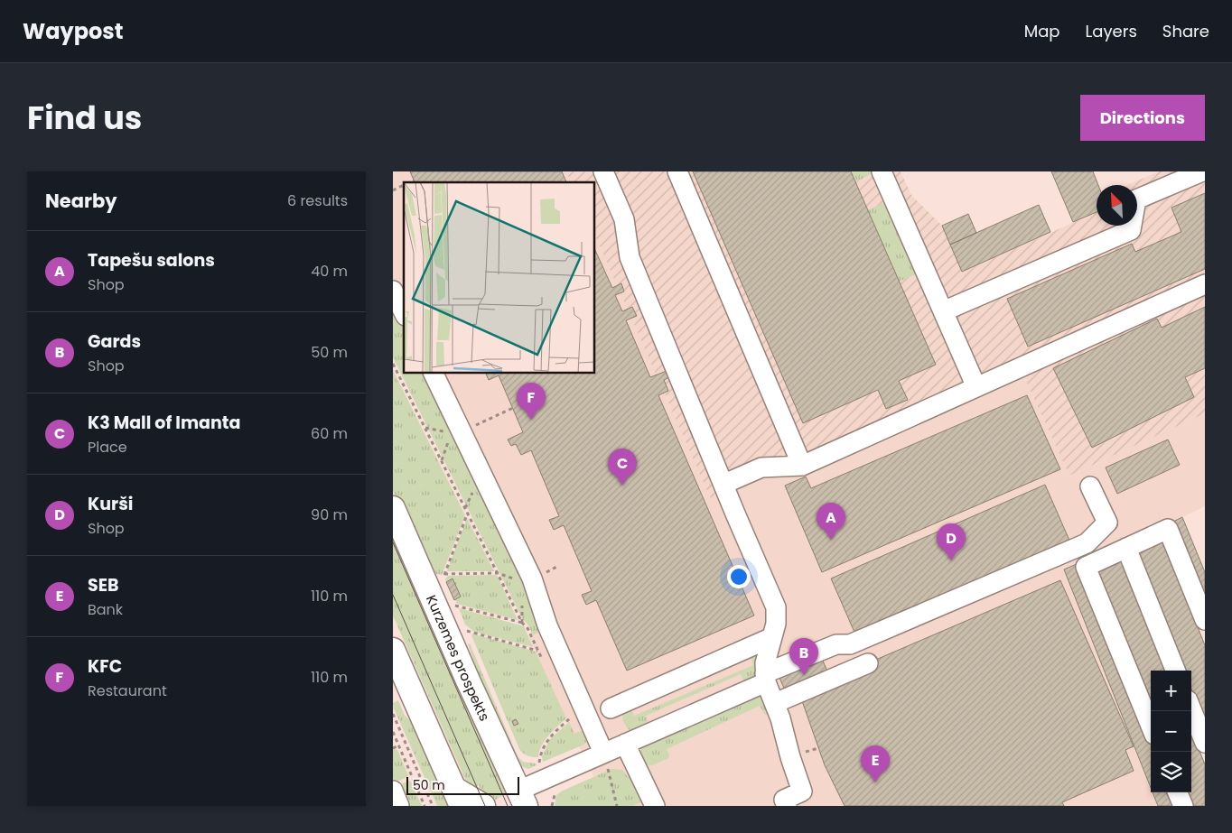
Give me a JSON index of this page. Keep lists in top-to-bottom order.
{
  "streets": {
    "main road": ["Kurzemes prospekts"]
  },
  "scale_bar": "50 m",
  "north": "top left",
  "page": {
    "header": "Waypost",
    "nav": ["Map", "Layers", "Share"],
    "title": "Find us",
    "buttons": "Directions",
    "heading": ["Nearby", "6 results"],
    "list": [
      {
        "mark": "A",
        "name": "Tapešu salons",
        "note": "Shop",
        "value": "40 m"
      },
      {
        "mark": "B",
        "name": "Gards",
        "note": "Shop",
        "value": "50 m"
      },
      {
        "mark": "C",
        "name": "K3 Mall of Imanta",
        "note": "Place",
        "value": "60 m"
      },
      {
        "mark": "D",
        "name": "Kurši",
        "note": "Shop",
        "value": "90 m"
      },
      {
        "mark": "E",
        "name": "SEB",
        "note": "Bank",
        "value": "110 m"
      },
      {
        "mark": "F",
        "name": "KFC",
        "note": "Restaurant",
        "value": "110 m"
      }
    ],
    "pins": [
      "F",
      "C",
      "A",
      "D",
      "B",
      "E"
    ],
    "map_buttons": ["+", "−"],
    "scale": "50 m"
  }
}
